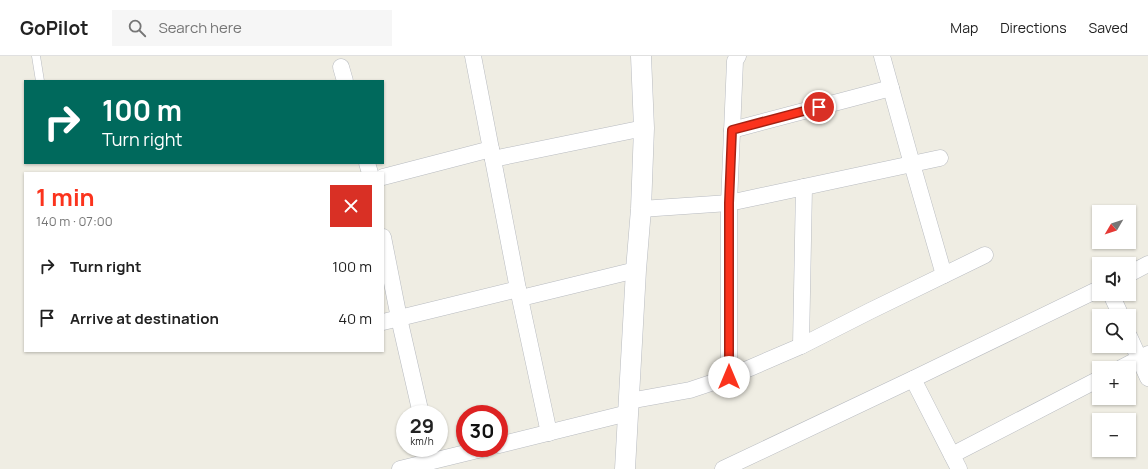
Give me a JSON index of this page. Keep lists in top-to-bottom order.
{
  "north": "bottom left",
  "page": {
    "header": "GoPilot",
    "search": "Search here",
    "nav": ["Map", "Directions", "Saved"],
    "turn": ["100 m", "Turn right"],
    "heading": ["1 min", "140 m · 07:00"],
    "map_buttons": ["+", "−"],
    "list": [
      {
        "name": "Turn right",
        "value": "100 m"
      },
      {
        "name": "Arrive at destination",
        "value": "40 m"
      }
    ],
    "speed": "29 km/h",
    "limit": "30"
  }
}
